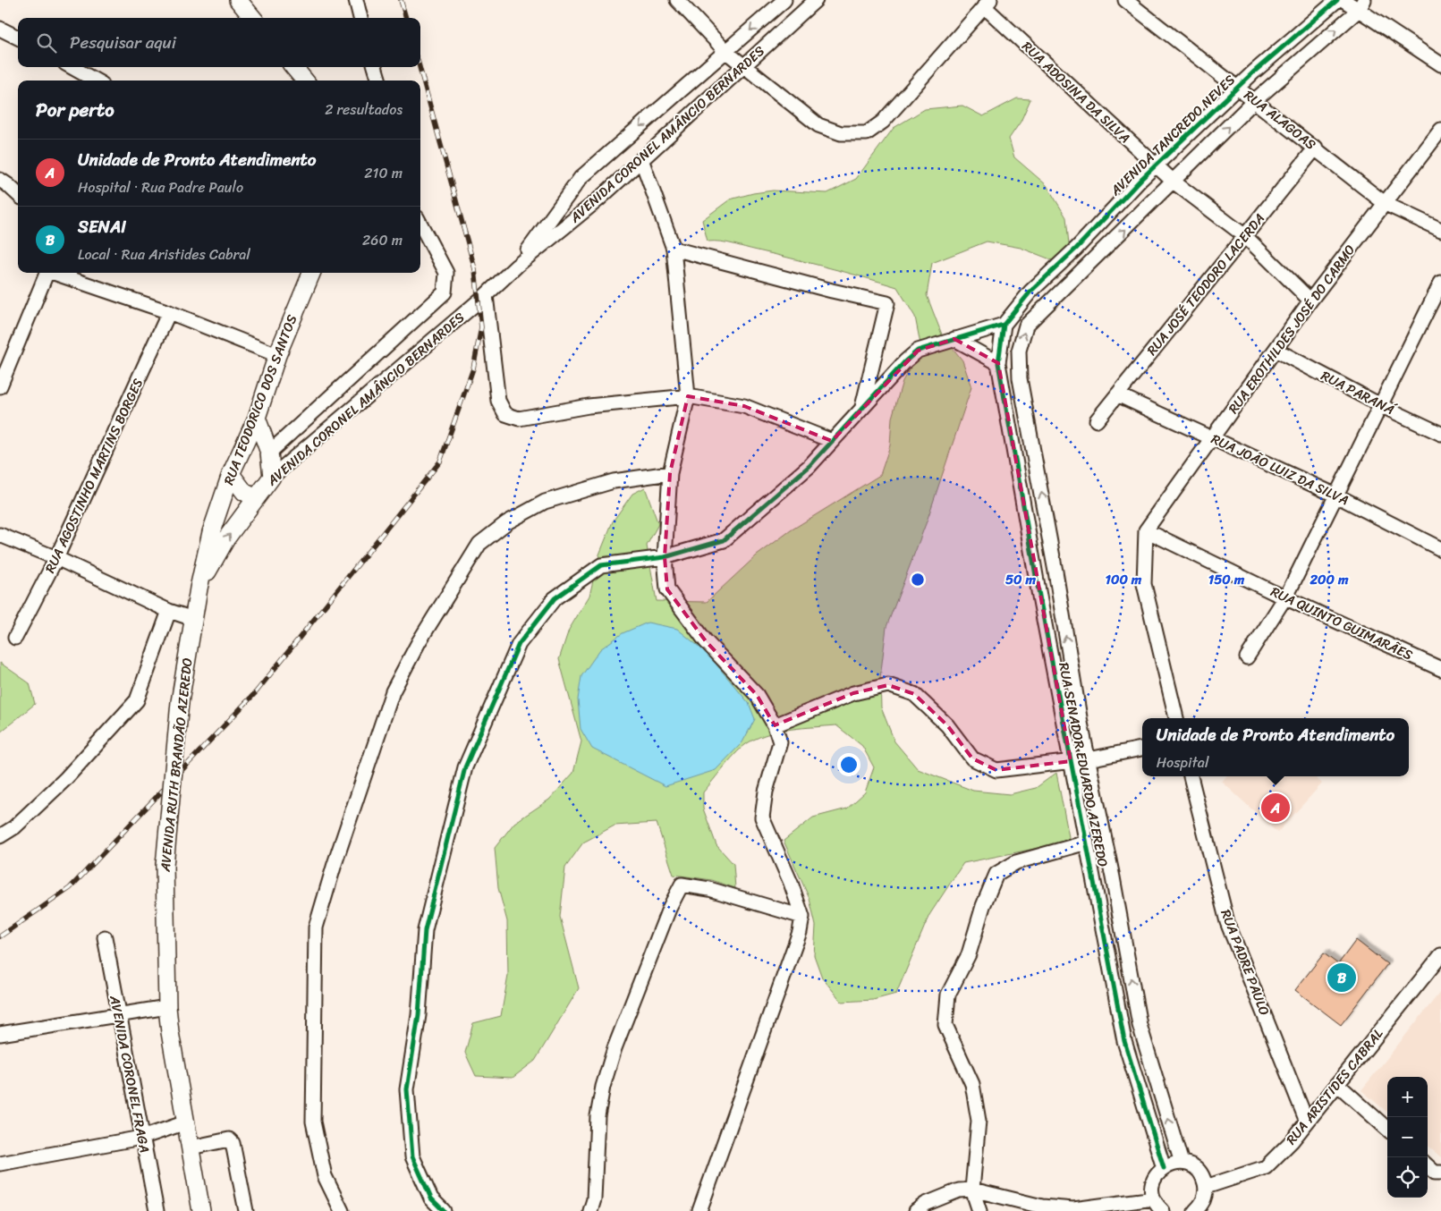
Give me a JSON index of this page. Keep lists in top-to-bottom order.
{
  "streets": {
    "main road": ["AVENIDA CORONEL AMÂNCIO BERNARDES", "RUA TEODORICO DOS SANTOS", "AVENIDA RUTH BRANDÃO AZEREDO"],
    "street": [
      "RUA ADOSINA DA SILVA",
      "RUA ALAGOAS",
      "AVENIDA TANCREDO NEVES",
      "RUA JOSÉ TEODORO LACERDA",
      "RUA EROTHILDES JOSÉ DO CARMO",
      "RUA PARANÁ",
      "RUA JOÃO LUIZ DA SILVA",
      "RUA AGOSTINHO MARTINS BORGES",
      "RUA QUINTO GUIMARÃES",
      "RUA SENADOR EDUARDO AZEREDO",
      "RUA PADRE PAULO",
      "AVENIDA CORONEL FRAGA",
      "RUA ARISTIDES CABRAL"
    ]
  },
  "crossings": [
    ["RUA ADOSINA DA SILVA", "AVENIDA TANCREDO NEVES"],
    ["RUA ADOSINA DA SILVA", "RUA JOSÉ TEODORO LACERDA"],
    ["RUA ADOSINA DA SILVA", "RUA EROTHILDES JOSÉ DO CARMO"],
    ["RUA ADOSINA DA SILVA", "RUA SENADOR EDUARDO AZEREDO"],
    ["RUA ALAGOAS", "AVENIDA TANCREDO NEVES"],
    ["RUA ALAGOAS", "RUA JOSÉ TEODORO LACERDA"],
    ["RUA ALAGOAS", "RUA EROTHILDES JOSÉ DO CARMO"],
    ["AVENIDA CORONEL AMÂNCIO BERNARDES", "AVENIDA RUTH BRANDÃO AZEREDO"],
    ["RUA JOSÉ TEODORO LACERDA", "RUA JOÃO LUIZ DA SILVA"],
    ["RUA EROTHILDES JOSÉ DO CARMO", "RUA PARANÁ"],
    ["RUA EROTHILDES JOSÉ DO CARMO", "RUA JOÃO LUIZ DA SILVA"],
    ["RUA EROTHILDES JOSÉ DO CARMO", "RUA QUINTO GUIMARÃES"],
    ["RUA TEODORICO DOS SANTOS", "AVENIDA RUTH BRANDÃO AZEREDO"],
    ["RUA PADRE PAULO", "RUA ARISTIDES CABRAL"]
  ],
  "page": {
    "search": "Pesquisar aqui",
    "heading": ["Por perto", "2 resultados"],
    "list": [
      {
        "mark": "A",
        "name": "Unidade de Pronto Atendimento",
        "note": "Hospital · Rua Padre Paulo",
        "value": "210 m"
      },
      {
        "mark": "B",
        "name": "SENAI",
        "note": "Local · Rua Aristides Cabral",
        "value": "260 m"
      }
    ],
    "popup": ["Unidade de Pronto Atendimento", "Hospital"],
    "pins": ["A", "B"],
    "map_buttons": ["+", "−"]
  },
  "rings": [
    "50 m",
    "100 m",
    "150 m",
    "200 m"
  ]
}
